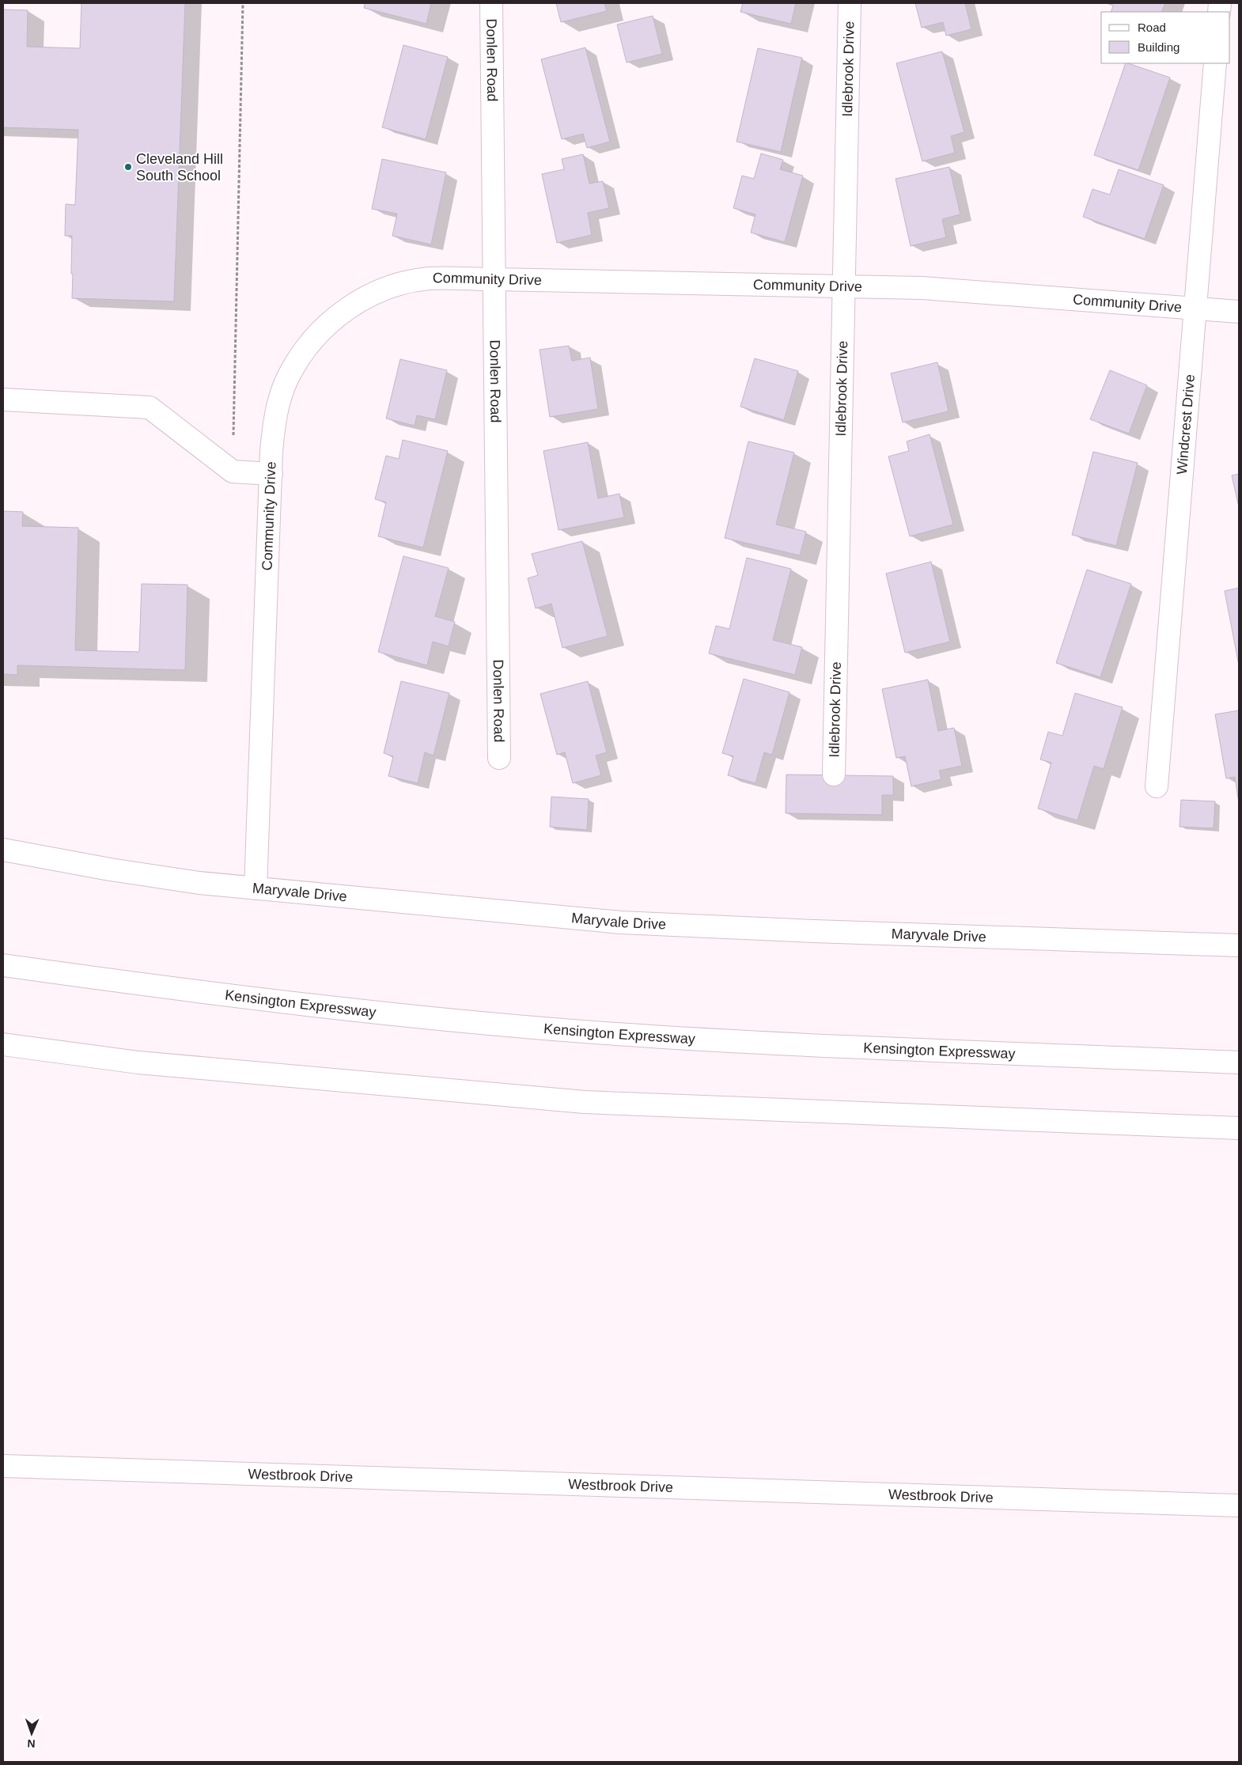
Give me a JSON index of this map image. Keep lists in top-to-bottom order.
{
  "streets": {
    "main road": [
      "Donlen Road",
      "Idlebrook Drive",
      "Community Drive",
      "Windcrest Drive",
      "Maryvale Drive",
      "Kensington Expressway",
      "Westbrook Drive"
    ]
  },
  "crossings": [
    ["Donlen Road", "Community Drive"],
    ["Idlebrook Drive", "Community Drive"],
    ["Community Drive", "Windcrest Drive"],
    ["Community Drive", "Maryvale Drive"]
  ],
  "places": ["Cleveland Hill South School"],
  "legend": ["Road", "Building"],
  "north": "bottom"
}
